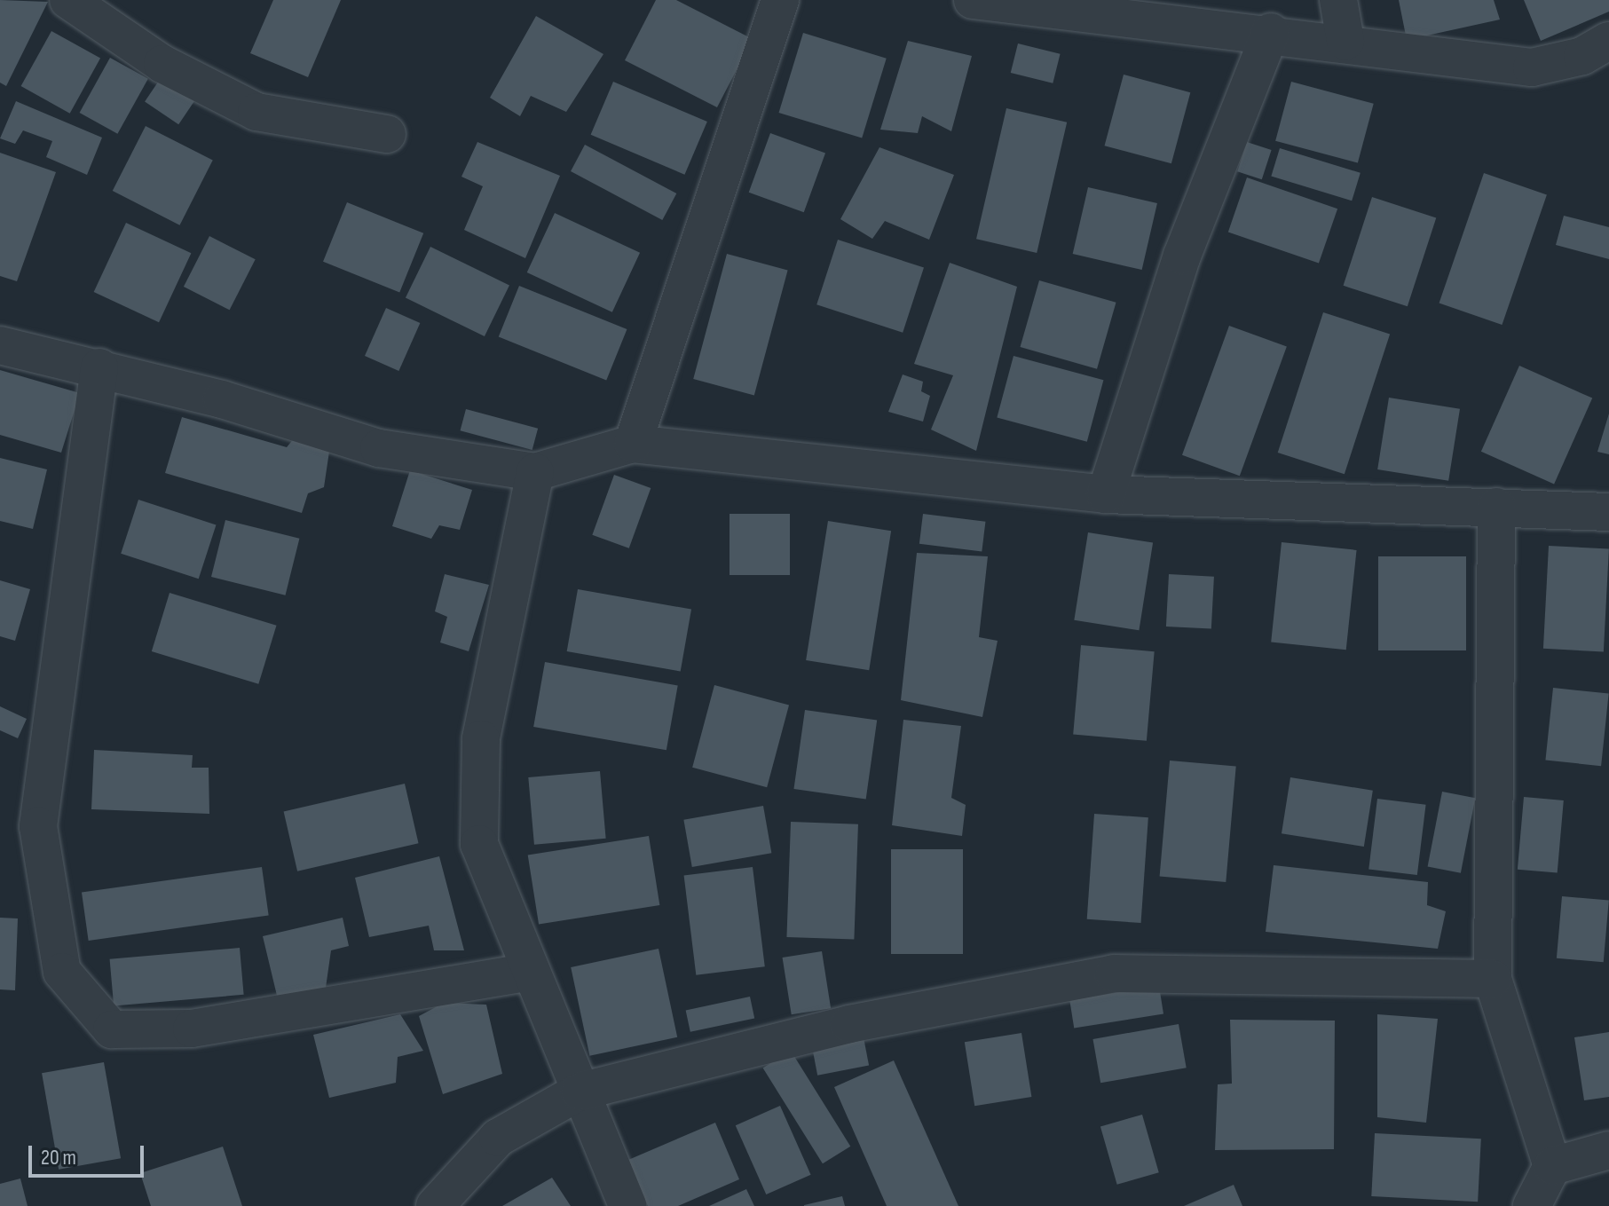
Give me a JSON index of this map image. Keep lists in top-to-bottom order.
{
  "scale_bar": "20 m"
}
